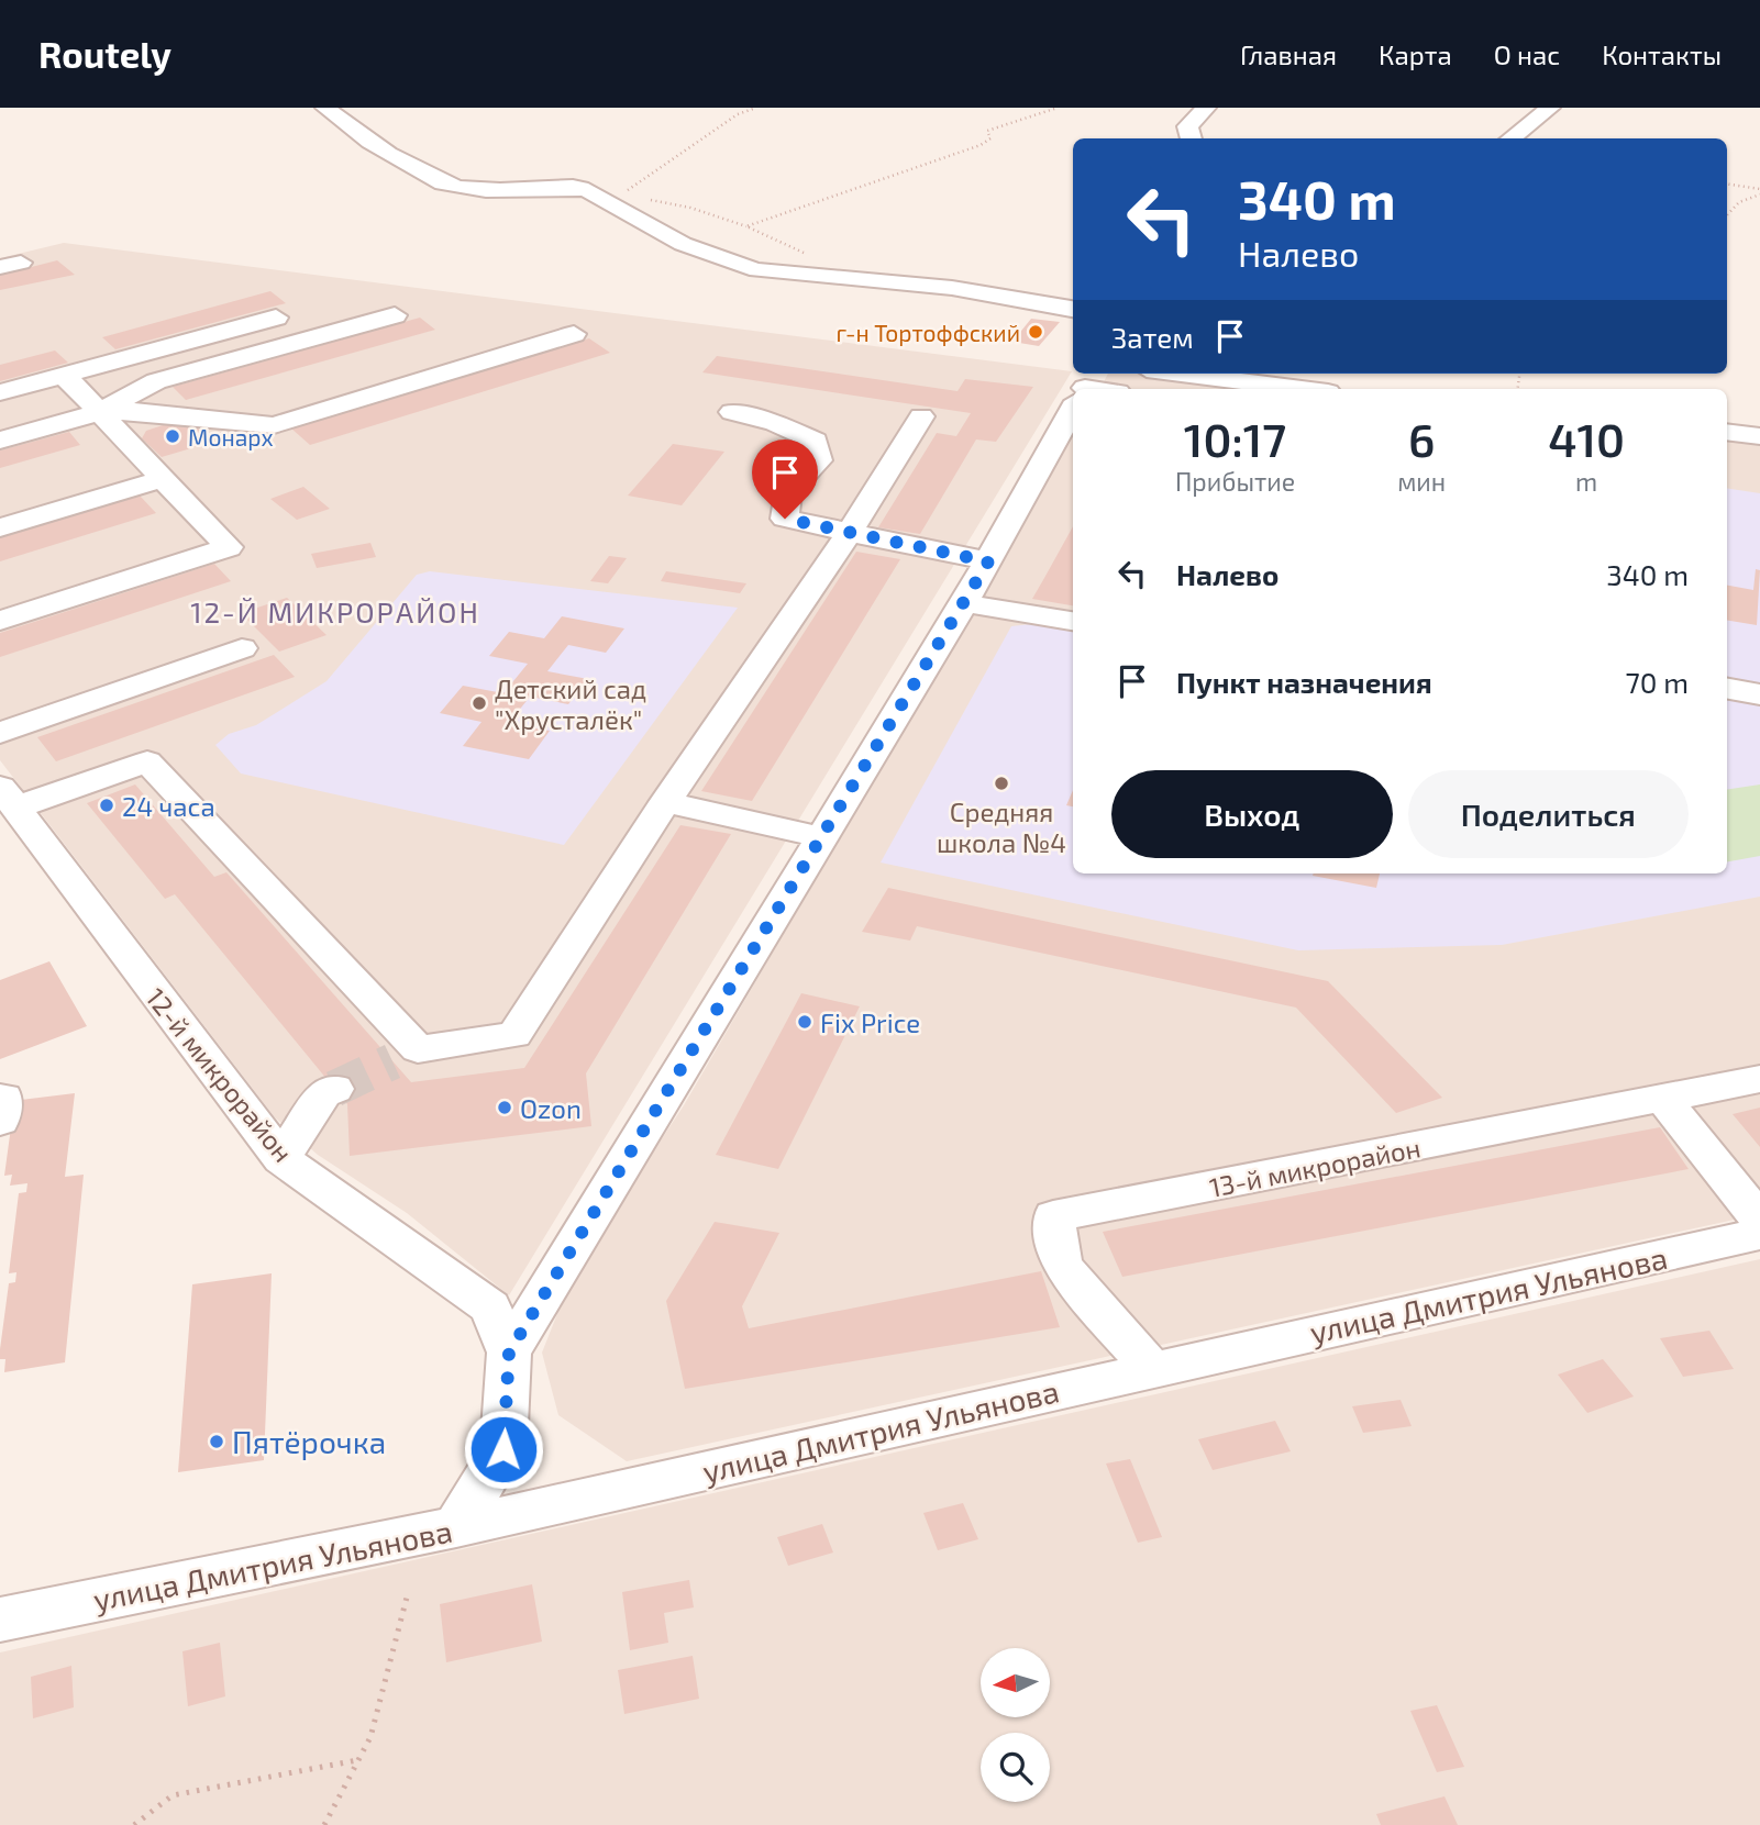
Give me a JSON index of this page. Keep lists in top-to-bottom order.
{
  "streets": {
    "street": ["12-й микрорайон", "13-й микрорайон", "улица Дмитрия Ульянова"]
  },
  "crossings": [
    ["12-й микрорайон", "улица Дмитрия Ульянова"],
    ["13-й микрорайон", "улица Дмитрия Ульянова"]
  ],
  "districts": ["12-Й МИКРОРАЙОН"],
  "places": [
    "г-н Тортоффский",
    "Монарх",
    "Детский сад \"Хрусталёк\"",
    "Средняя школа №4",
    "24 часа",
    "Fix Price",
    "Ozon",
    "Пятёрочка"
  ],
  "north": "left",
  "page": {
    "header": "Routely",
    "nav": [
      "Главная",
      "Карта",
      "О нас",
      "Контакты"
    ],
    "turn": ["340 m", "Налево"],
    "then": "Затем",
    "eta": [
      "10:17",
      "Прибытие",
      "6",
      "мин",
      "410",
      "m"
    ],
    "list": [
      {
        "name": "Налево",
        "value": "340 m"
      },
      {
        "name": "Пункт назначения",
        "value": "70 m"
      }
    ],
    "buttons": ["Выход", "Поделиться"]
  }
}
